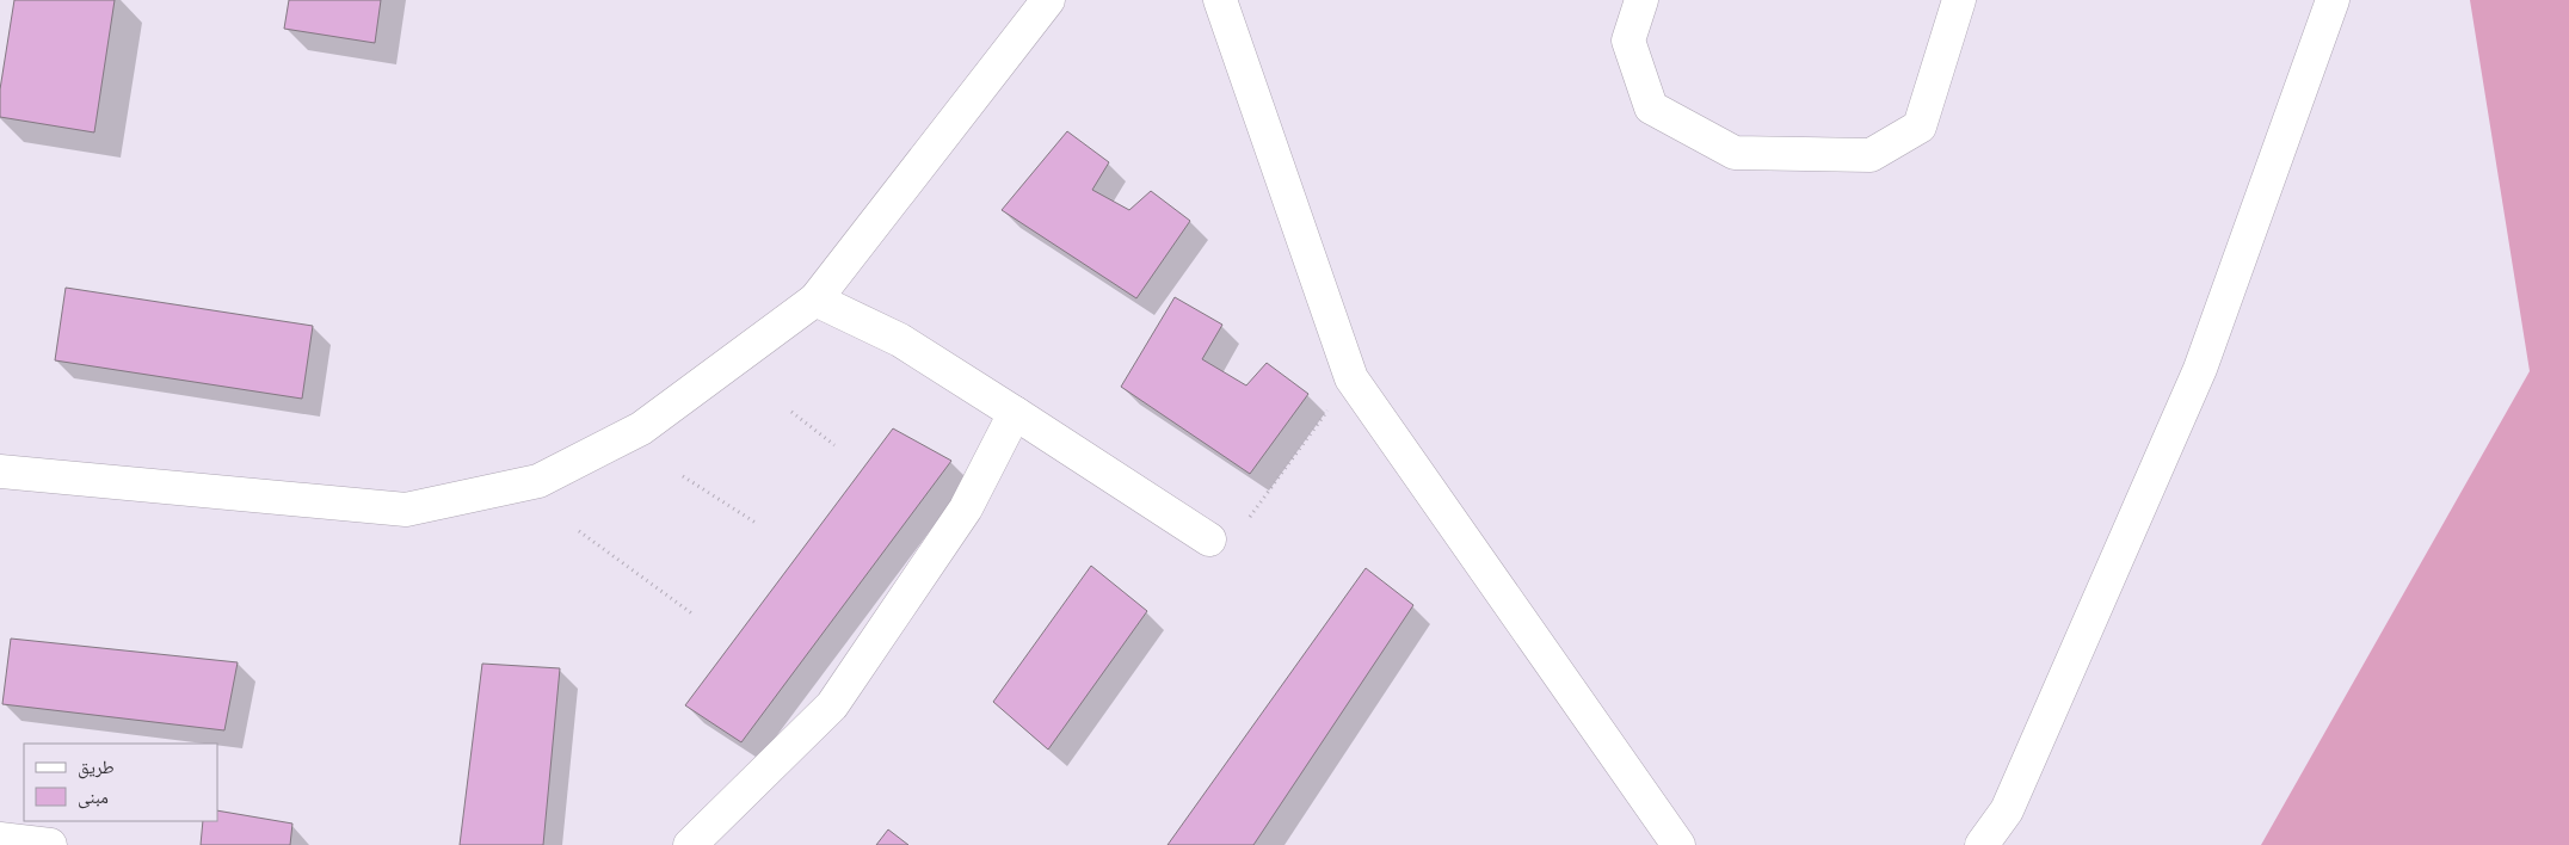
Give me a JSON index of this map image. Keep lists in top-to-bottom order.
{
  "legend": ["طريق", "مبنى"]
}
